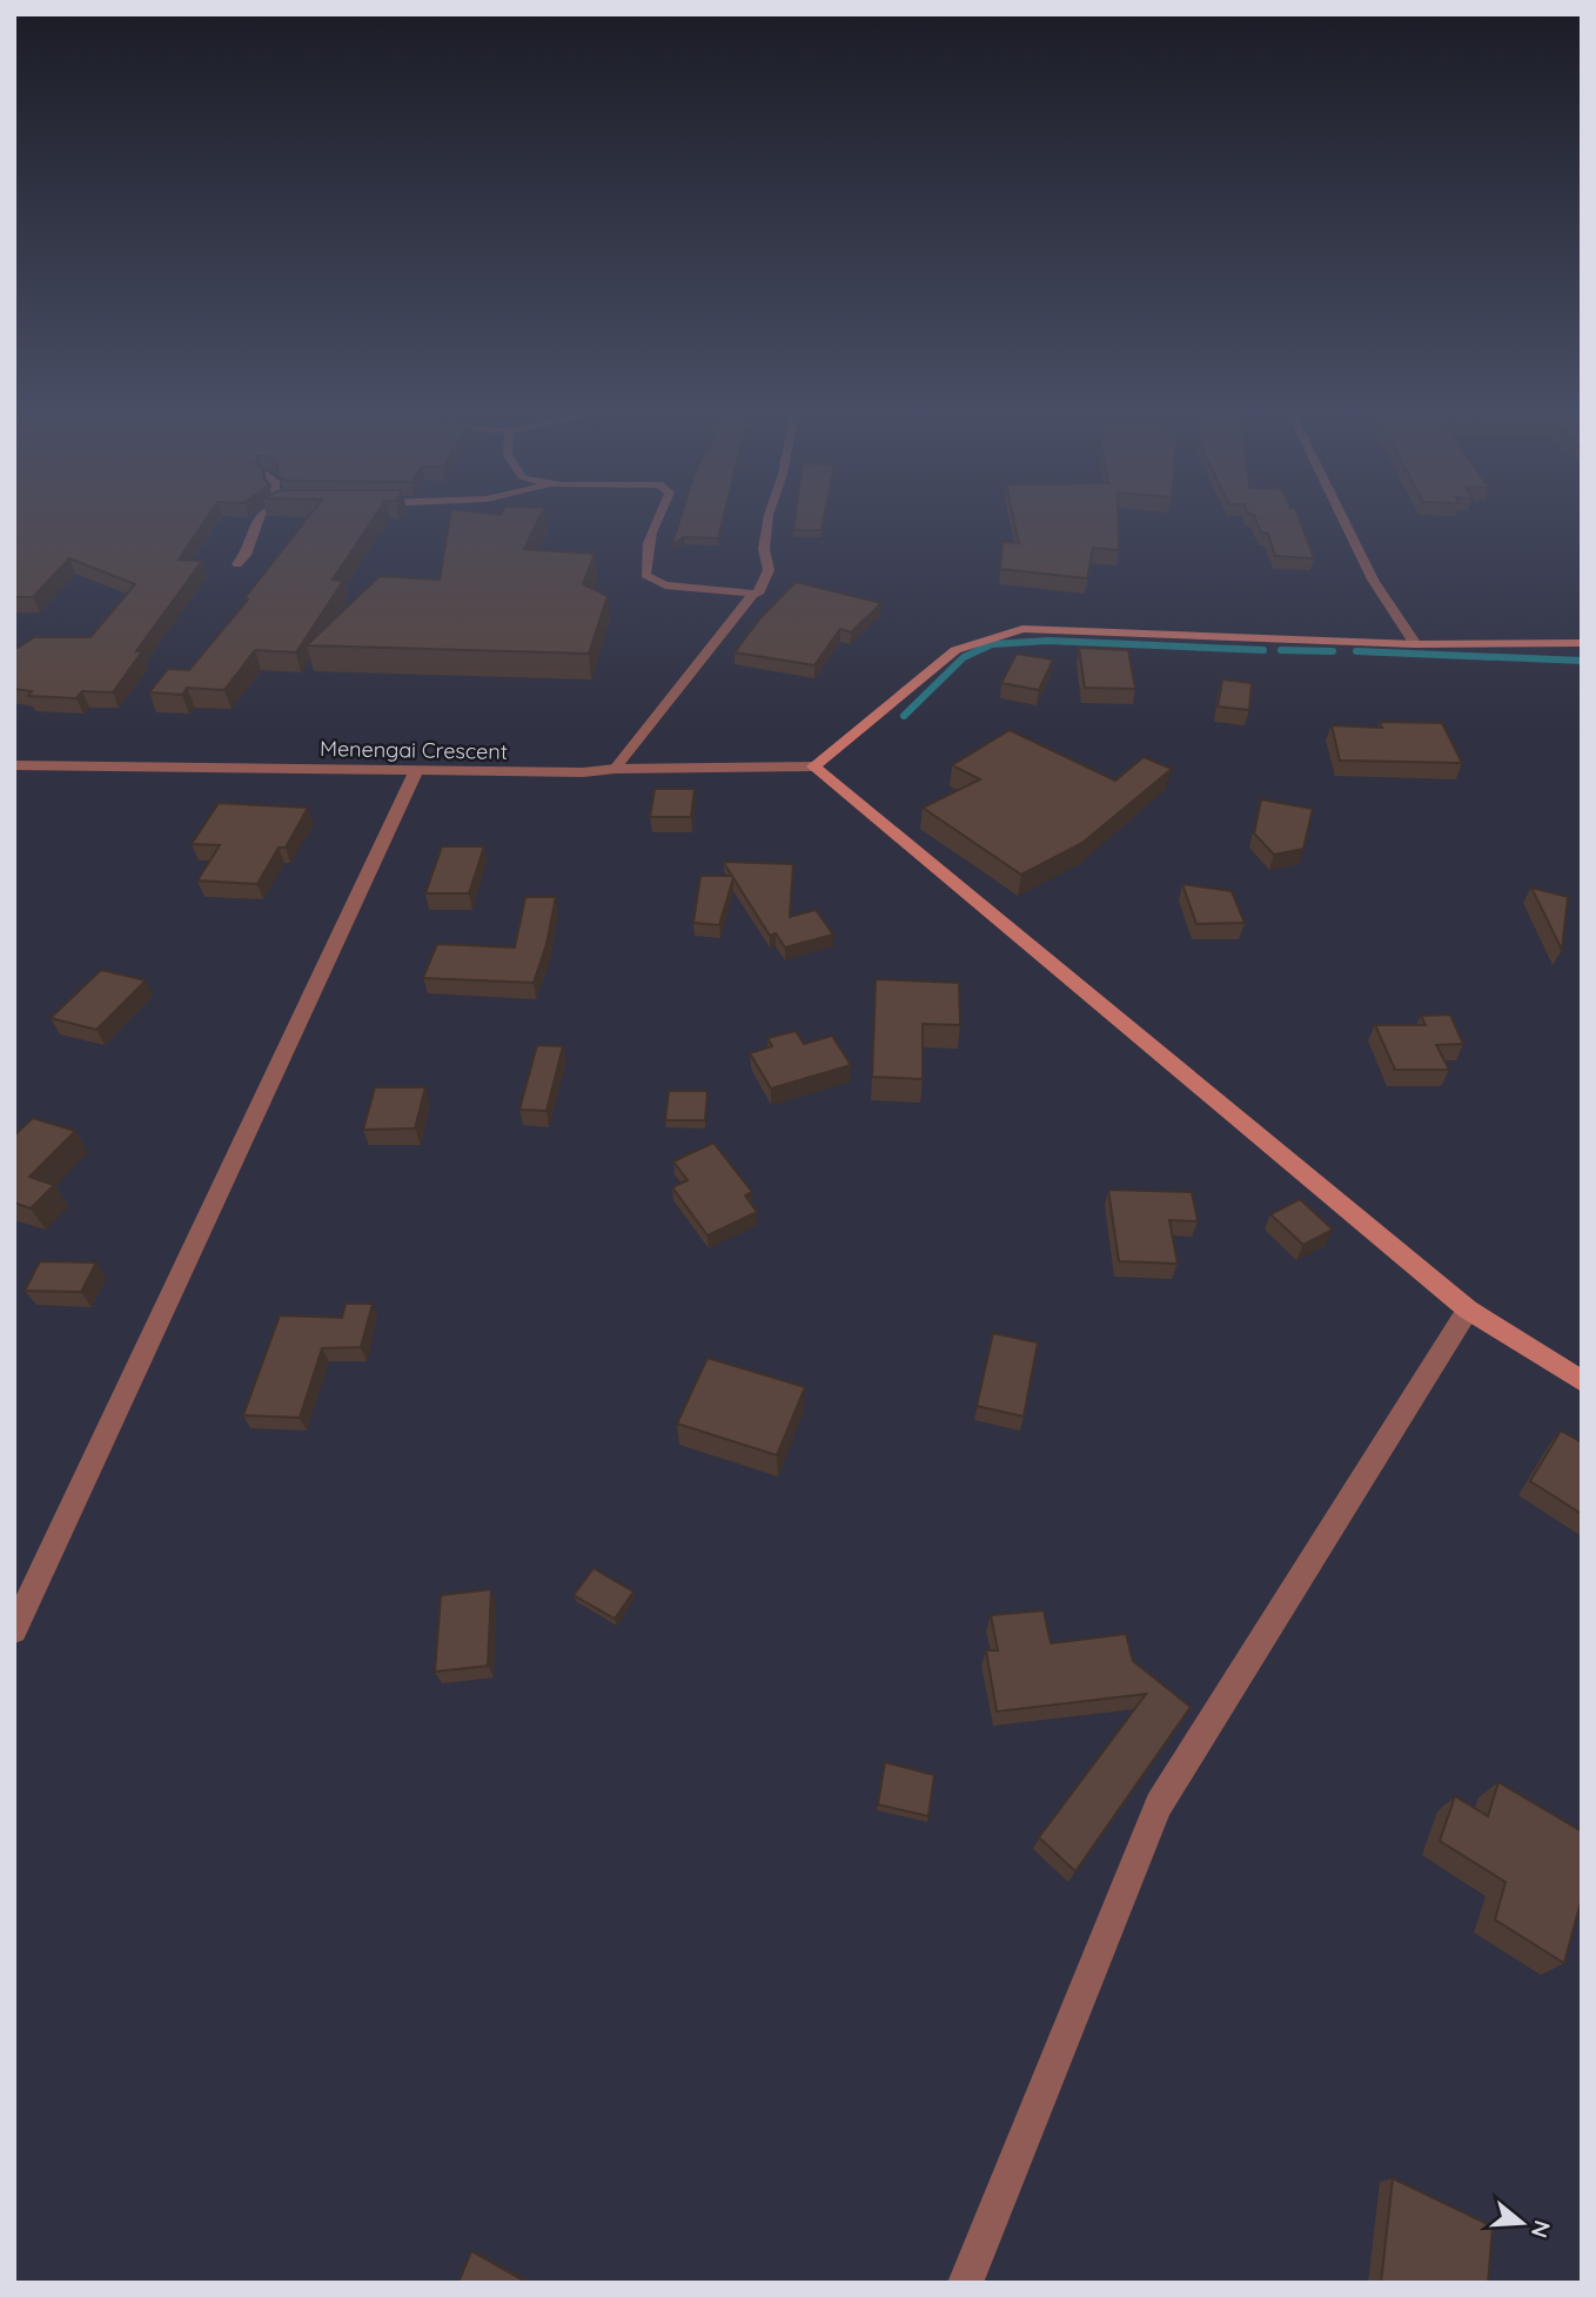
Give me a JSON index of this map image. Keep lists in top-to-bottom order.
{
  "streets": {
    "street": ["Menengai Crescent"]
  },
  "north": "right"
}
